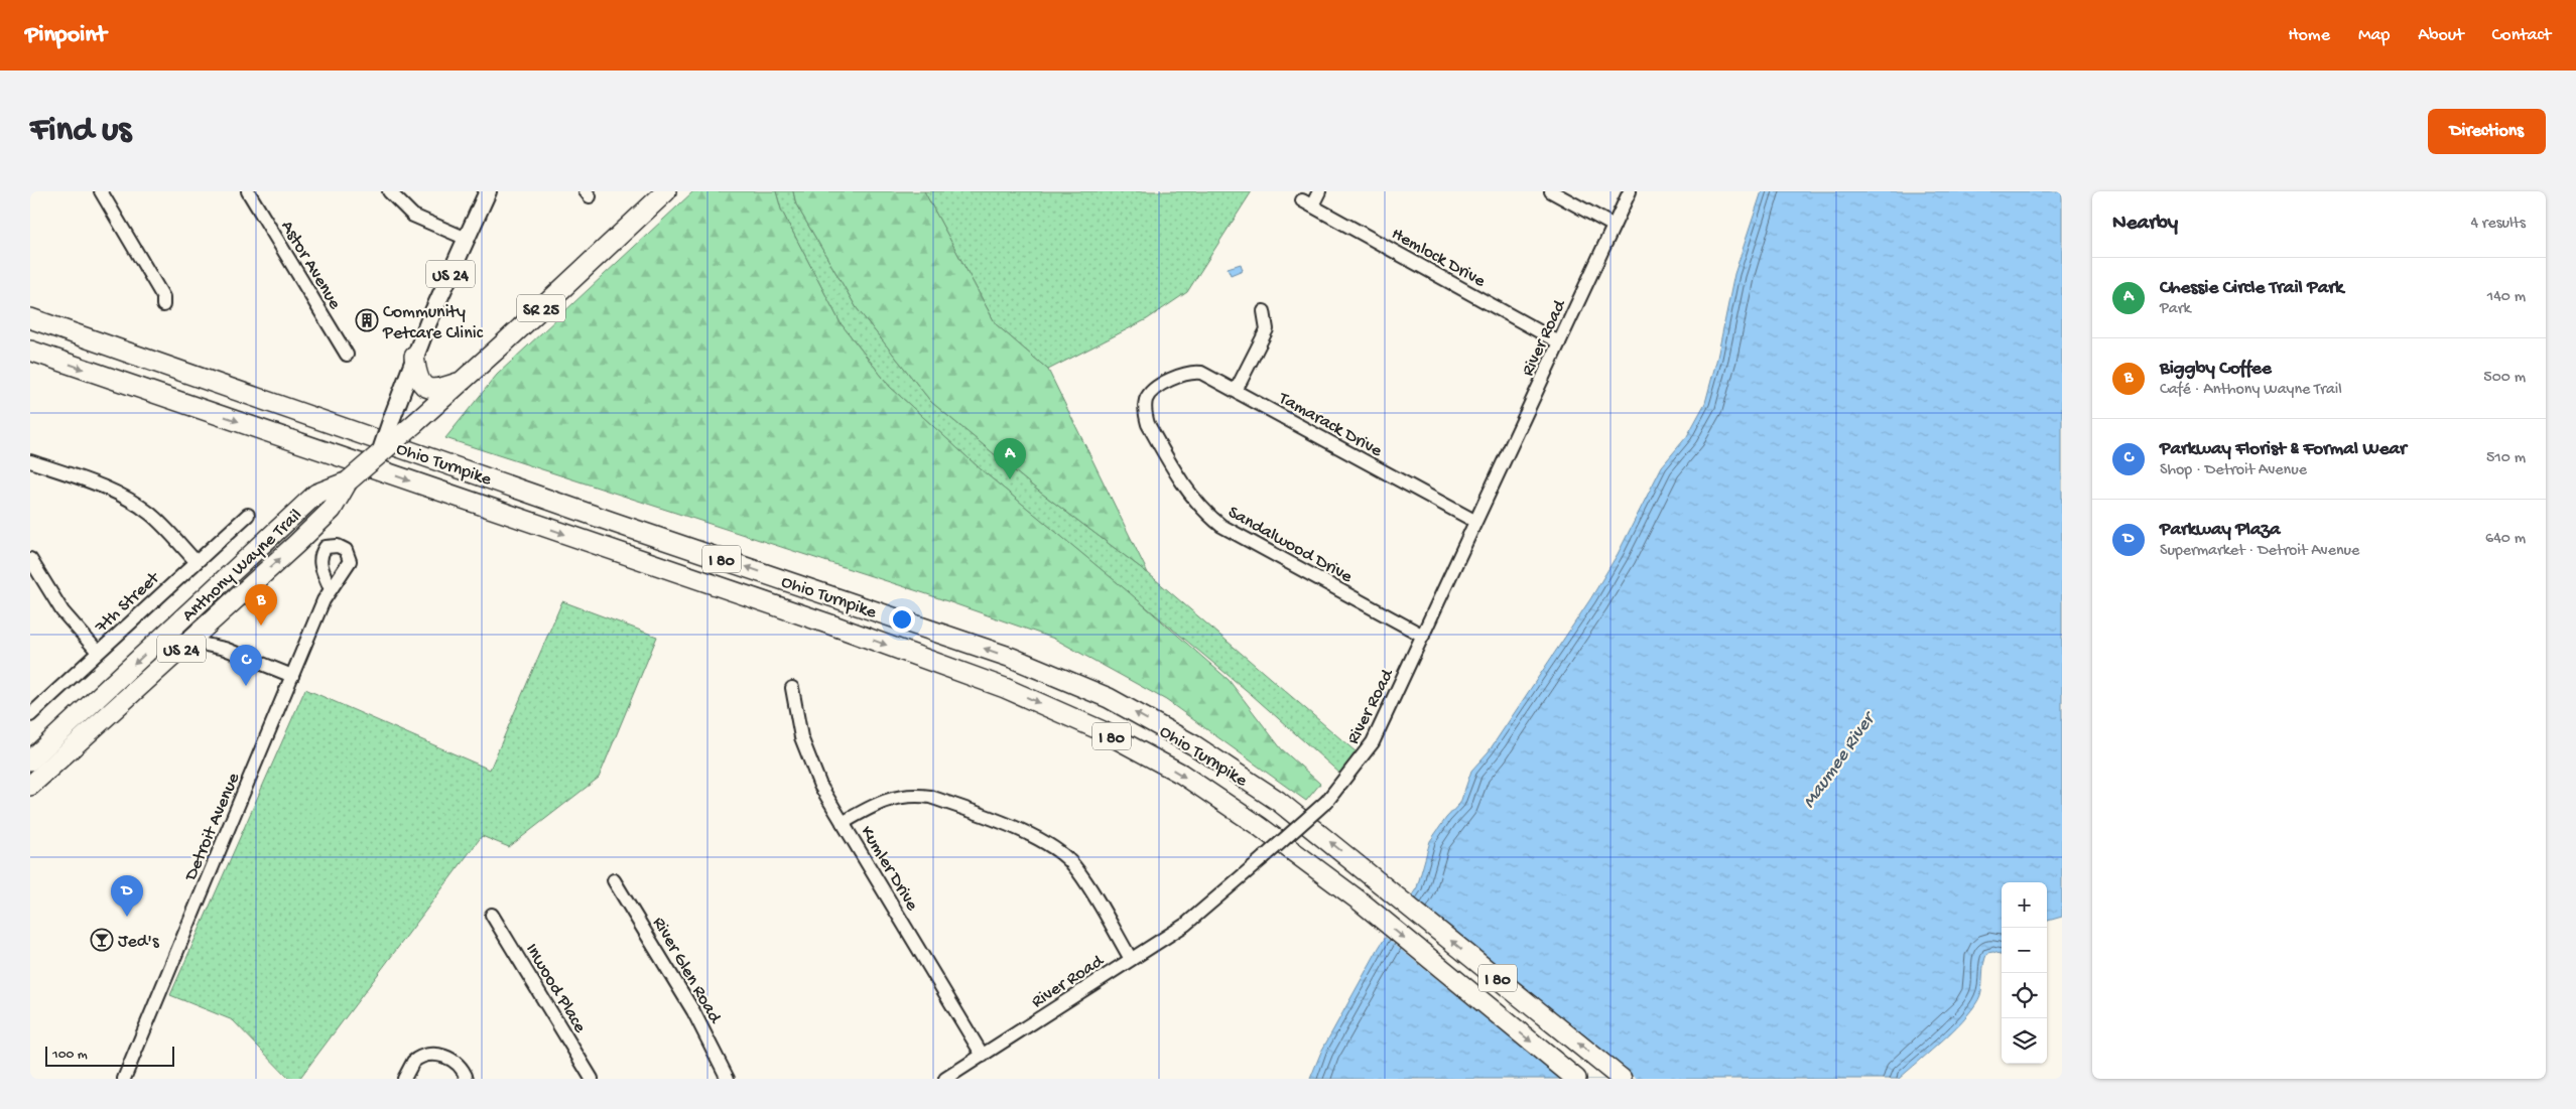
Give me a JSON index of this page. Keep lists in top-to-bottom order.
{
  "streets": {
    "highway": [
      "US 24",
      "SR 25",
      "Ohio Turnpike",
      "I 80",
      "Anthony Wayne Trail"
    ],
    "street": [
      "Hemlock Drive",
      "Astor Avenue",
      "River Road",
      "Tamarack Drive",
      "Sandalwood Drive",
      "7th Street",
      "Detroit Avenue",
      "Kumler Drive",
      "River Glen Road",
      "Inwood Place"
    ]
  },
  "crossings": [
    ["Hemlock Drive", "River Road"],
    ["US 24", "Anthony Wayne Trail"],
    ["River Road", "Tamarack Drive"],
    ["River Road", "Sandalwood Drive"],
    ["River Road", "Kumler Drive"],
    ["Tamarack Drive", "Sandalwood Drive"]
  ],
  "water": ["Maumee River"],
  "places": {
    "building": ["Community Petcare Clinic"],
    "bar": ["Jed's"]
  },
  "scale_bar": "100 m",
  "page": {
    "header": "Pinpoint",
    "nav": [
      "Home",
      "Map",
      "About",
      "Contact"
    ],
    "buttons": "Directions",
    "title": "Find us",
    "heading": ["Nearby", "4 results"],
    "list": [
      {
        "mark": "A",
        "name": "Chessie Circle Trail Park",
        "note": "Park",
        "value": "140 m"
      },
      {
        "mark": "B",
        "name": "Biggby Coffee",
        "note": "Café · Anthony Wayne Trail",
        "value": "500 m"
      },
      {
        "mark": "C",
        "name": "Parkway Florist & Formal Wear",
        "note": "Shop · Detroit Avenue",
        "value": "510 m"
      },
      {
        "mark": "D",
        "name": "Parkway Plaza",
        "note": "Supermarket · Detroit Avenue",
        "value": "640 m"
      }
    ],
    "pins": [
      "A",
      "B",
      "C",
      "D"
    ],
    "map_buttons": ["+", "−"],
    "scale": "100 m"
  }
}
